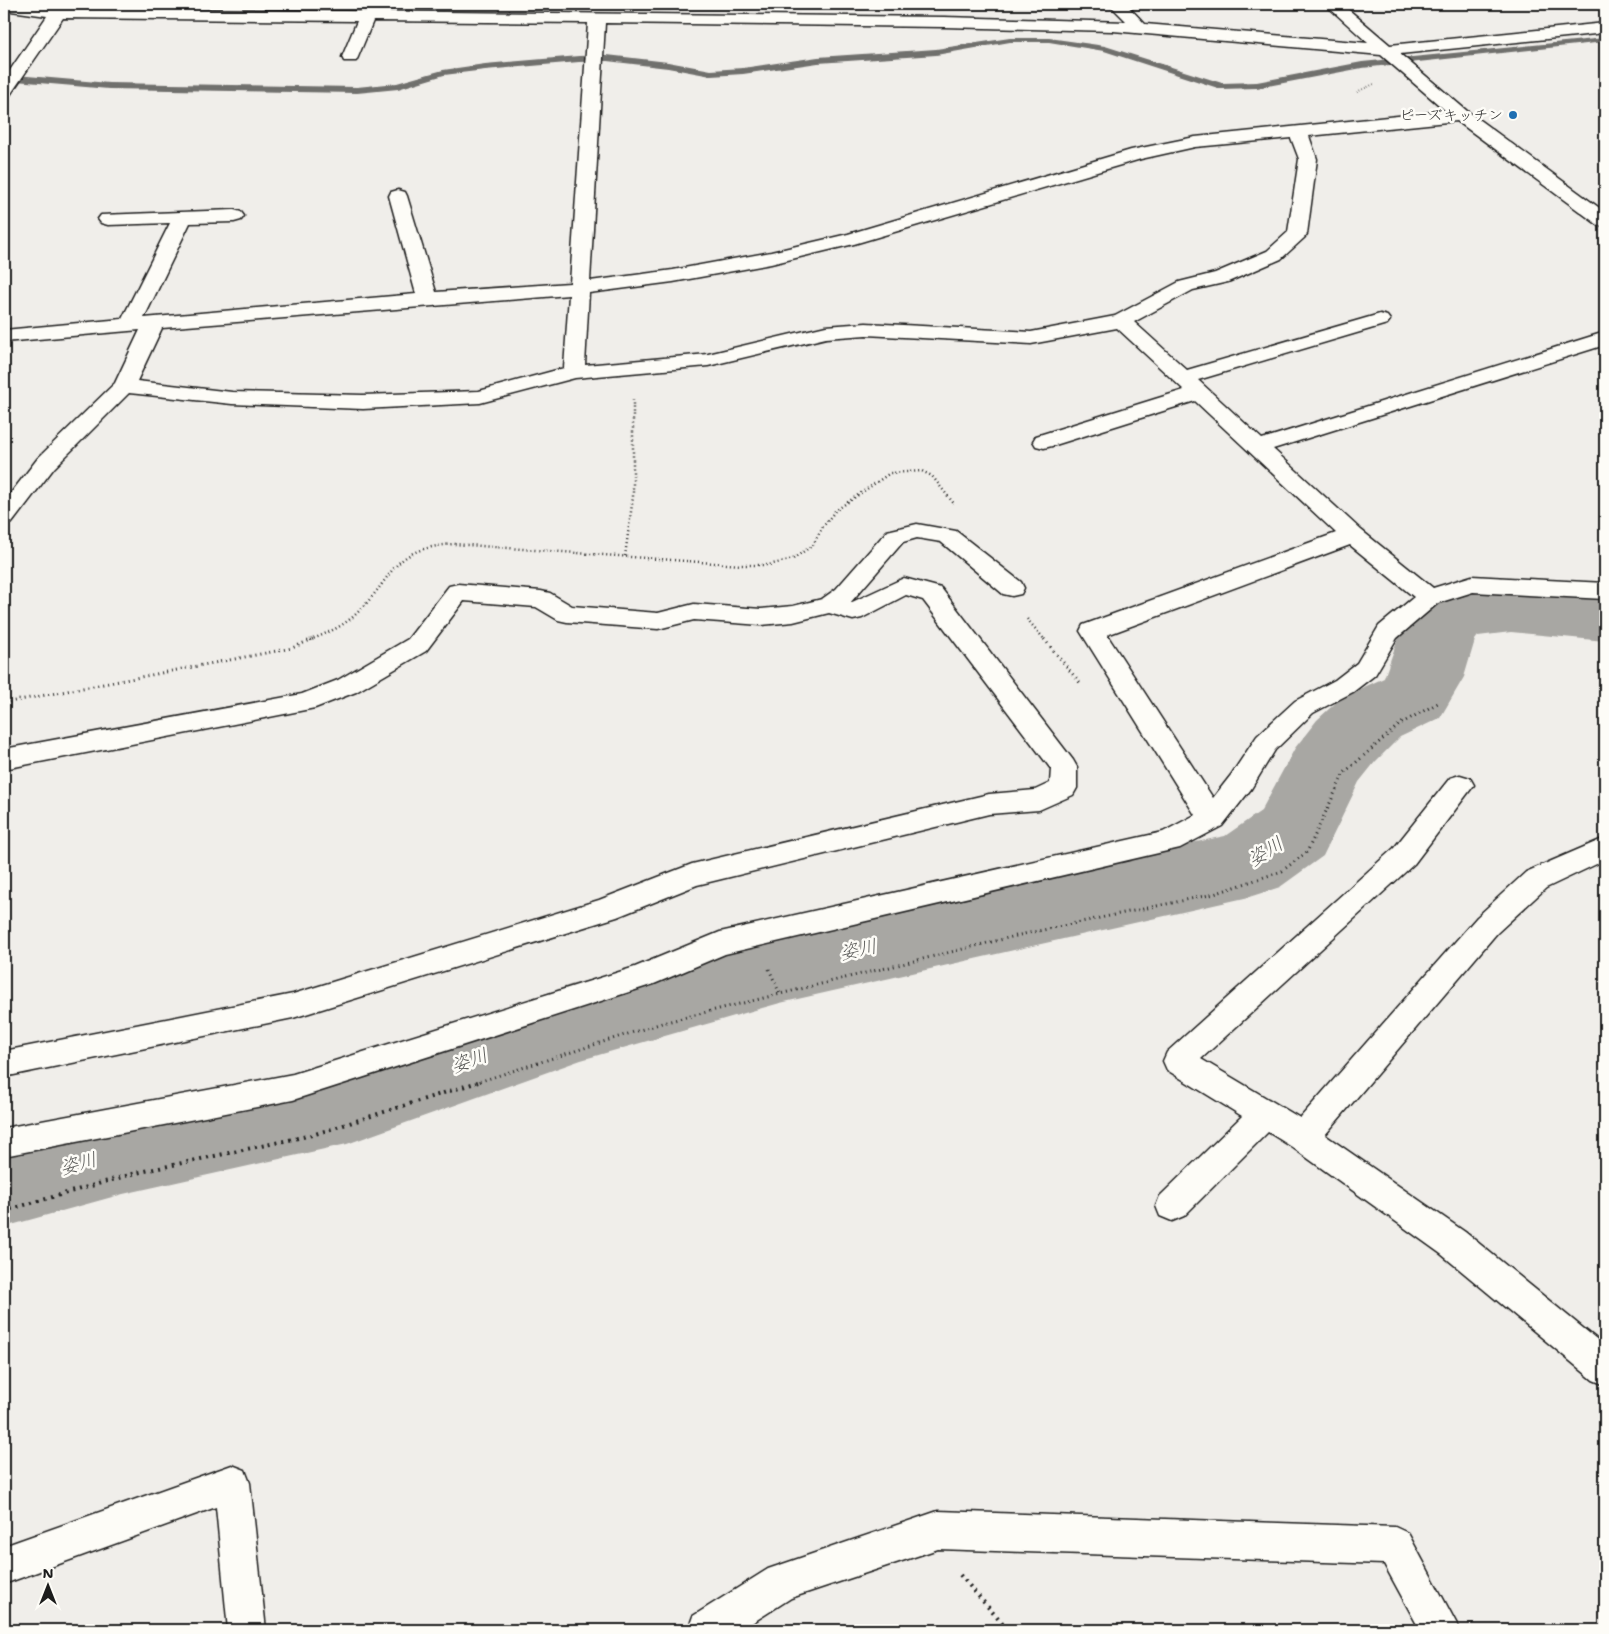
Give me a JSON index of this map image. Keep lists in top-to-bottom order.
{
  "water": ["姿川"],
  "places": ["ピーズキッチン"],
  "north": "top"
}
